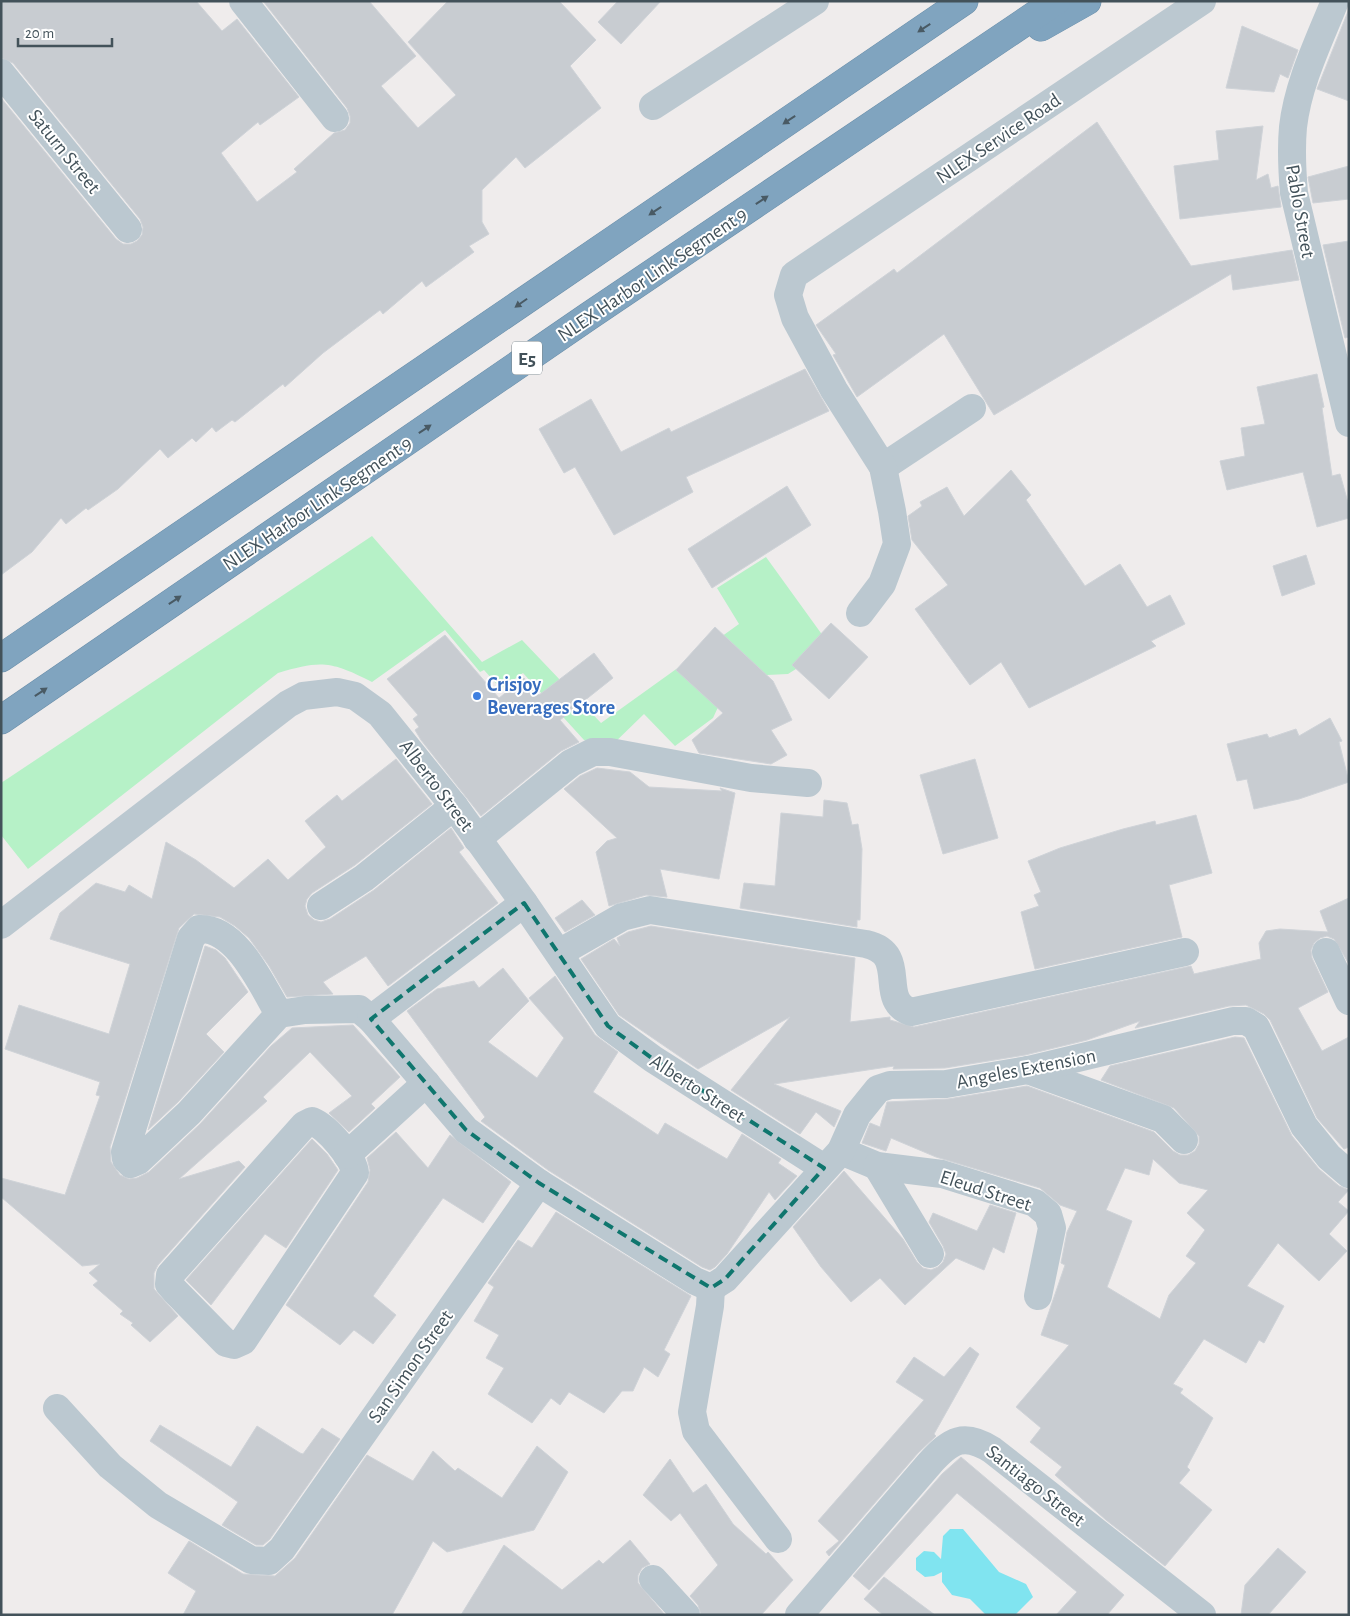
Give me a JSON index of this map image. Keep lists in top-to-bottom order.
{
  "streets": {
    "highway": ["NLEX Harbor Link Segment 9", "E5"],
    "street": [
      "NLEX Service Road",
      "Saturn Street",
      "Pablo Street",
      "Alberto Street",
      "Angeles Extension",
      "Eleud Street",
      "San Simon Street",
      "Santiago Street"
    ]
  },
  "crossings": [
    ["Alberto Street", "Angeles Extension"],
    ["Alberto Street", "Eleud Street"],
    ["Angeles Extension", "Eleud Street"]
  ],
  "places": ["Crisjoy Beverages Store"],
  "scale_bar": "20 m"
}
